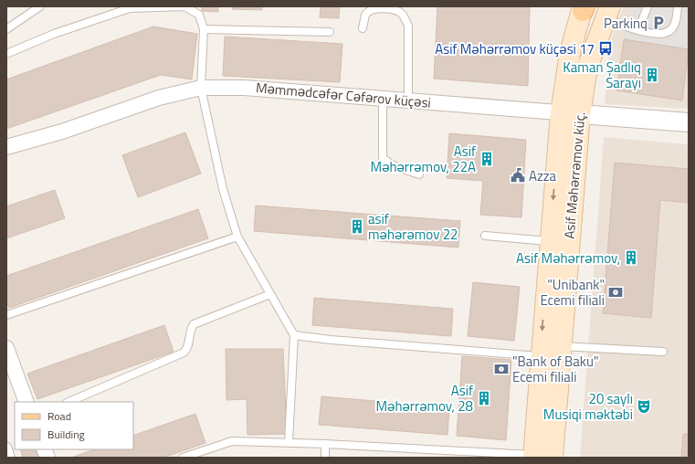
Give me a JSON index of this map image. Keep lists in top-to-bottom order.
{
  "streets": {
    "main road": ["Asif Məhərrəmov küç."],
    "street": ["Məmmədcəfər Cəfərov küçəsi"]
  },
  "crossings": [
    ["Məmmədcəfər Cəfərov küçəsi", "Asif Məhərrəmov küç."]
  ],
  "places": {
    "parking": ["Parkinq"],
    "bus stop": ["Asif Məhərrəmov küçəsi 17"],
    "building": [
      "Kaman Şadlıq Sarayı",
      "Asif Məhərrəmov, 22A",
      "asif məhərəmov 22",
      "Asif Məhərrəmov,",
      "Asif Məhərrəmov, 28"
    ],
    "public building": ["Azza"],
    "bank": ["\"Unibank\" Ecemi filiali", "\"Bank of Baku\" Ecemi filiali"],
    "theatre": ["20 saylı Musiqi məktəbi"]
  },
  "legend": ["Road", "Building"]
}
